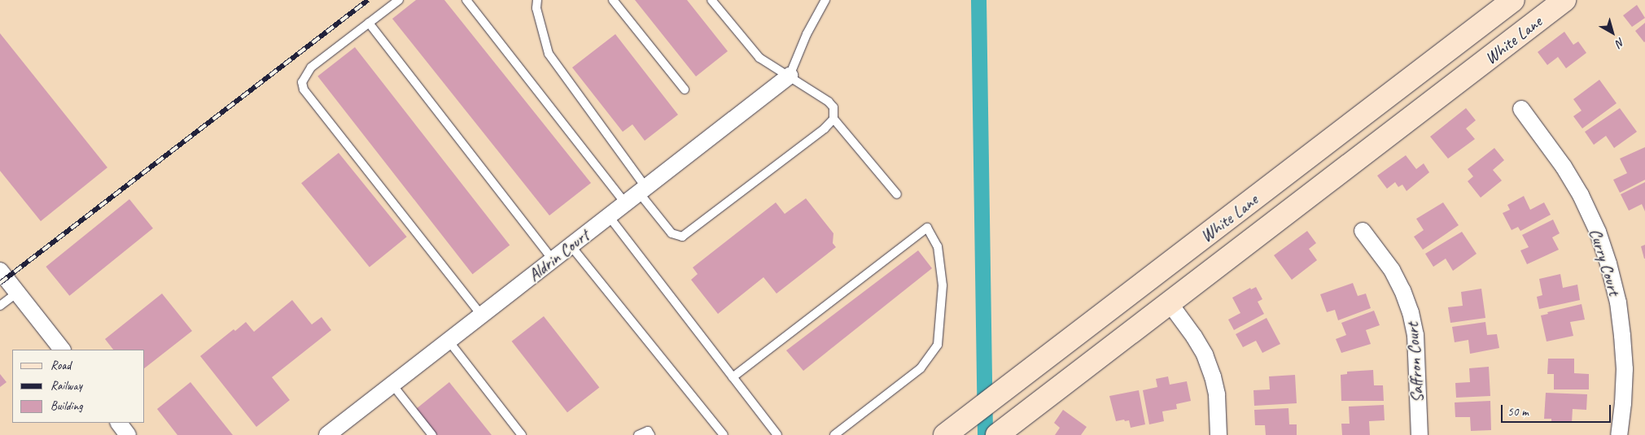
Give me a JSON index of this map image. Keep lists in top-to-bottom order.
{
  "streets": {
    "main road": ["White Lane"],
    "street": ["Aldrin Court", "Curry Court", "Saffron Court"]
  },
  "legend": ["Road", "Railway", "Building"],
  "scale_bar": "50 m",
  "north": "bottom right"
}
